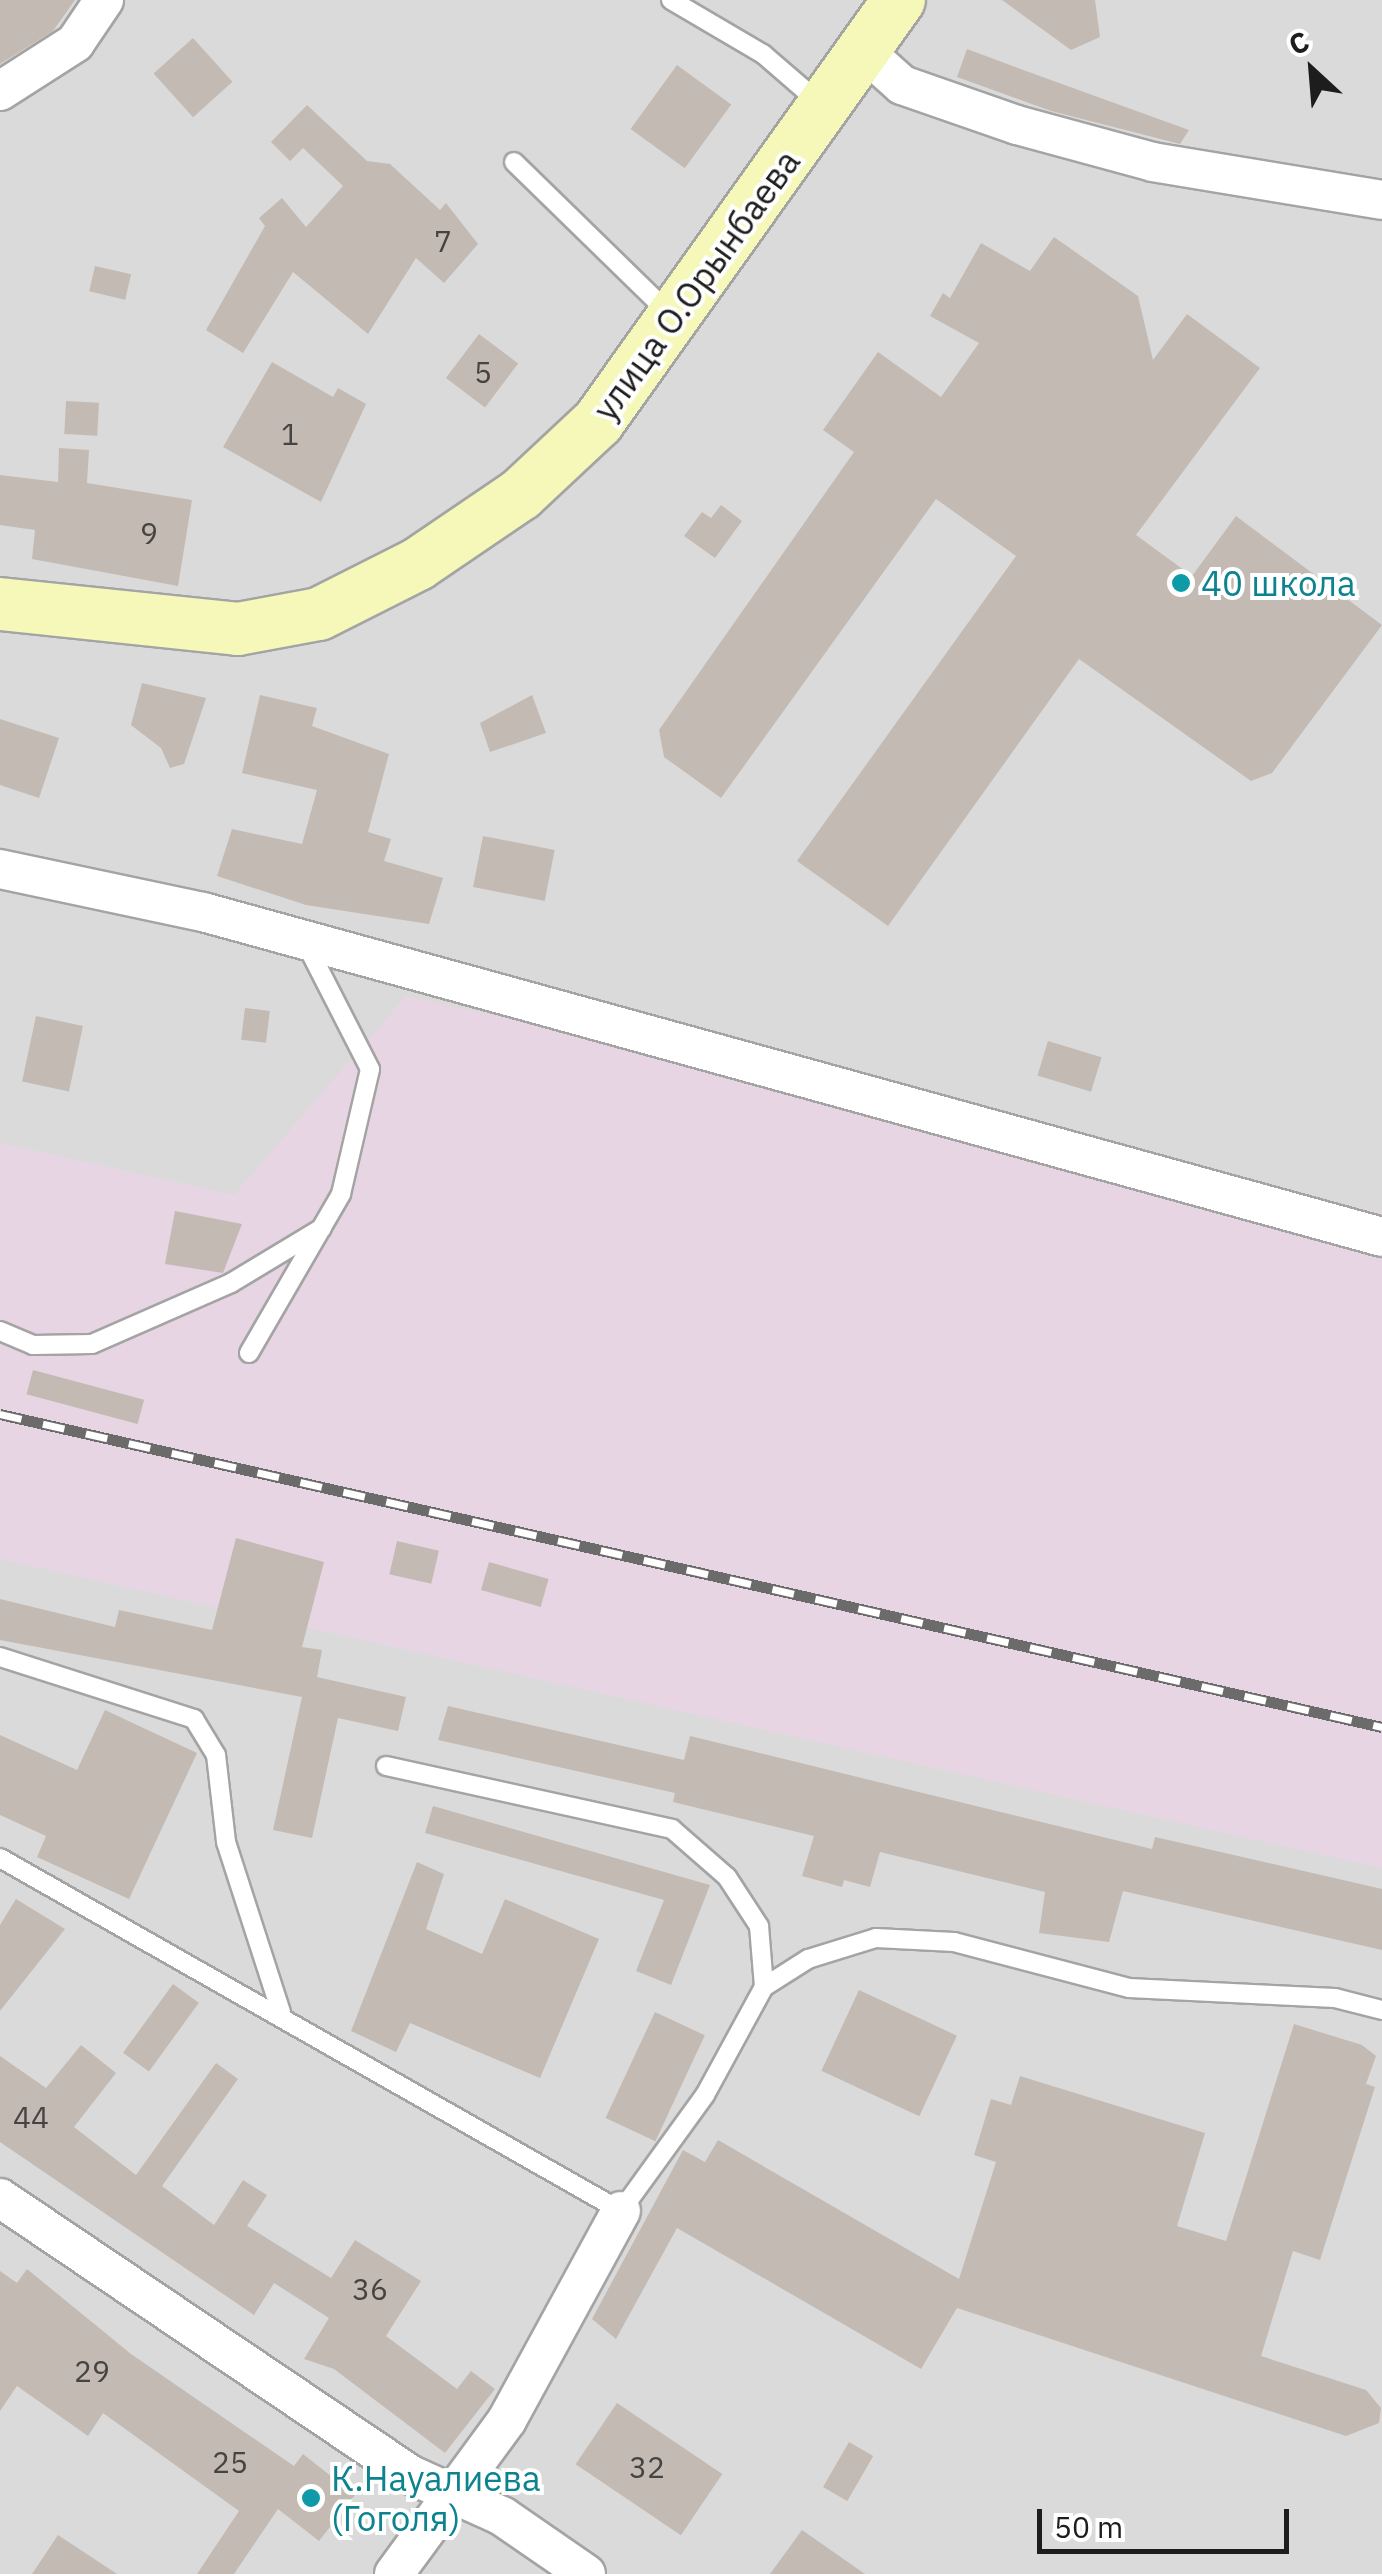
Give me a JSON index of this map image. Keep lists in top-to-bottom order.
{
  "streets": {
    "street": ["улица О.Орынбаева"]
  },
  "places": ["40 школа", "К.Науалиева (Гоголя)"],
  "house_numbers": [
    "7",
    "5",
    "1",
    "9",
    "44",
    "36",
    "29",
    "25",
    "32"
  ],
  "scale_bar": "50 m",
  "north": "top left"
}
